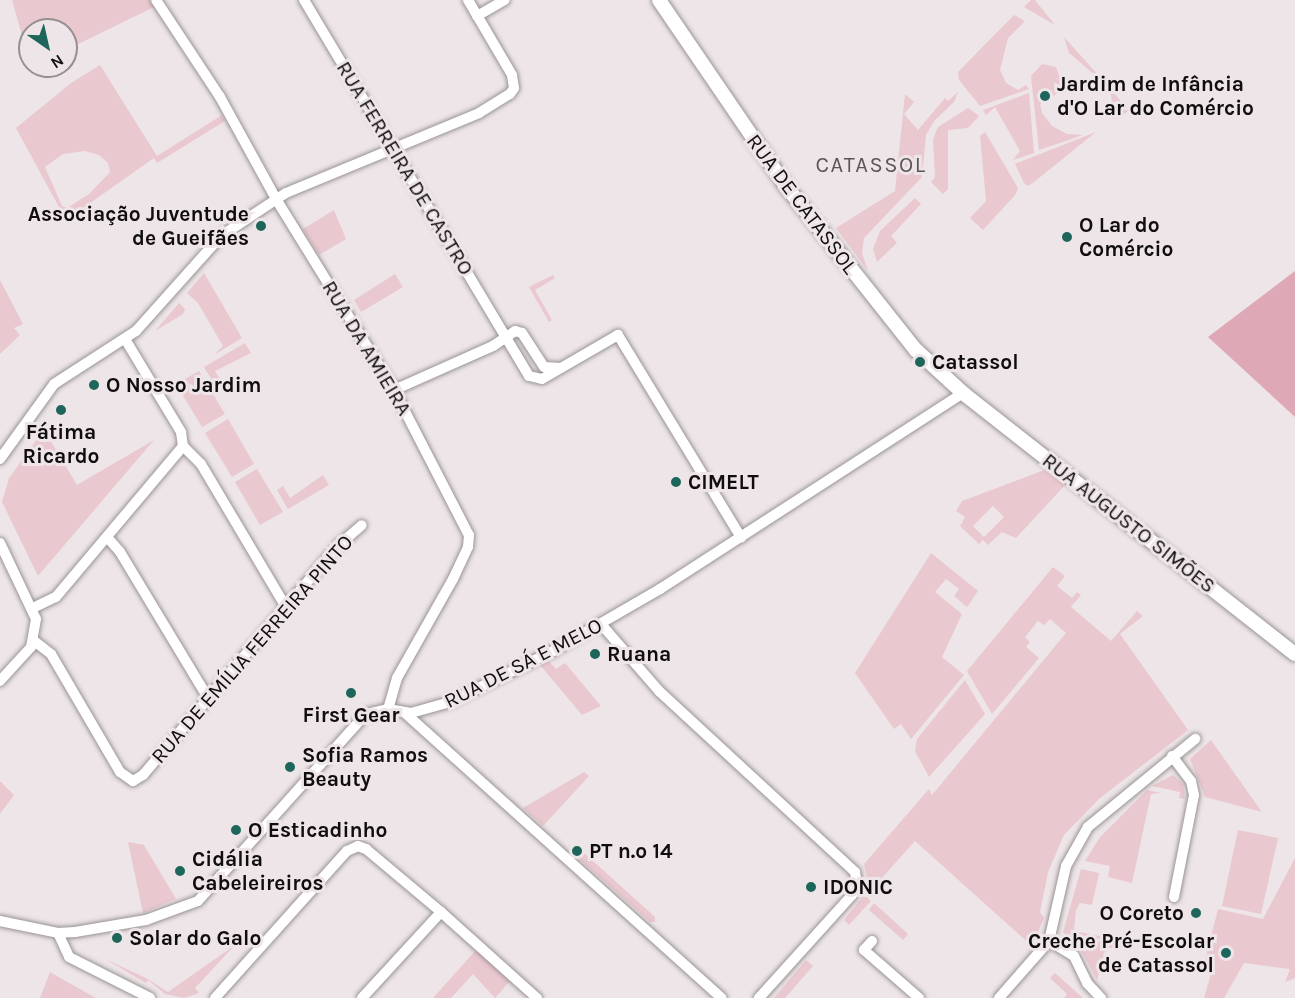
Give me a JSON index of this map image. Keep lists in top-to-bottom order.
{
  "streets": {
    "main road": ["RUA DE CATASSOL", "RUA AUGUSTO SIMÕES"],
    "street": [
      "RUA FERREIRA DE CASTRO",
      "RUA DA AMIEIRA",
      "RUA DE EMÍLIA FERREIRA PINTO",
      "RUA DE SÁ E MELO"
    ]
  },
  "crossings": [
    ["RUA DE CATASSOL", "RUA AUGUSTO SIMÕES"],
    ["RUA DE CATASSOL", "RUA DE SÁ E MELO"],
    ["RUA DA AMIEIRA", "RUA DE SÁ E MELO"],
    ["RUA AUGUSTO SIMÕES", "RUA DE SÁ E MELO"]
  ],
  "districts": ["CATASSOL"],
  "places": [
    "Jardim de Infância d'O Lar do Comércio",
    "Associação Juventude de Gueifães",
    "O Lar do Comércio",
    "Catassol",
    "O Nosso Jardim",
    "Fátima Ricardo",
    "CIMELT",
    "Ruana",
    "First Gear",
    "Sofia Ramos Beauty",
    "O Esticadinho",
    "PT n.º 14",
    "Cidália Cabeleireiros",
    "IDONIC",
    "O Coreto",
    "Solar do Galo",
    "Creche Pré-Escolar de Catassol"
  ],
  "north": "bottom right"
}
